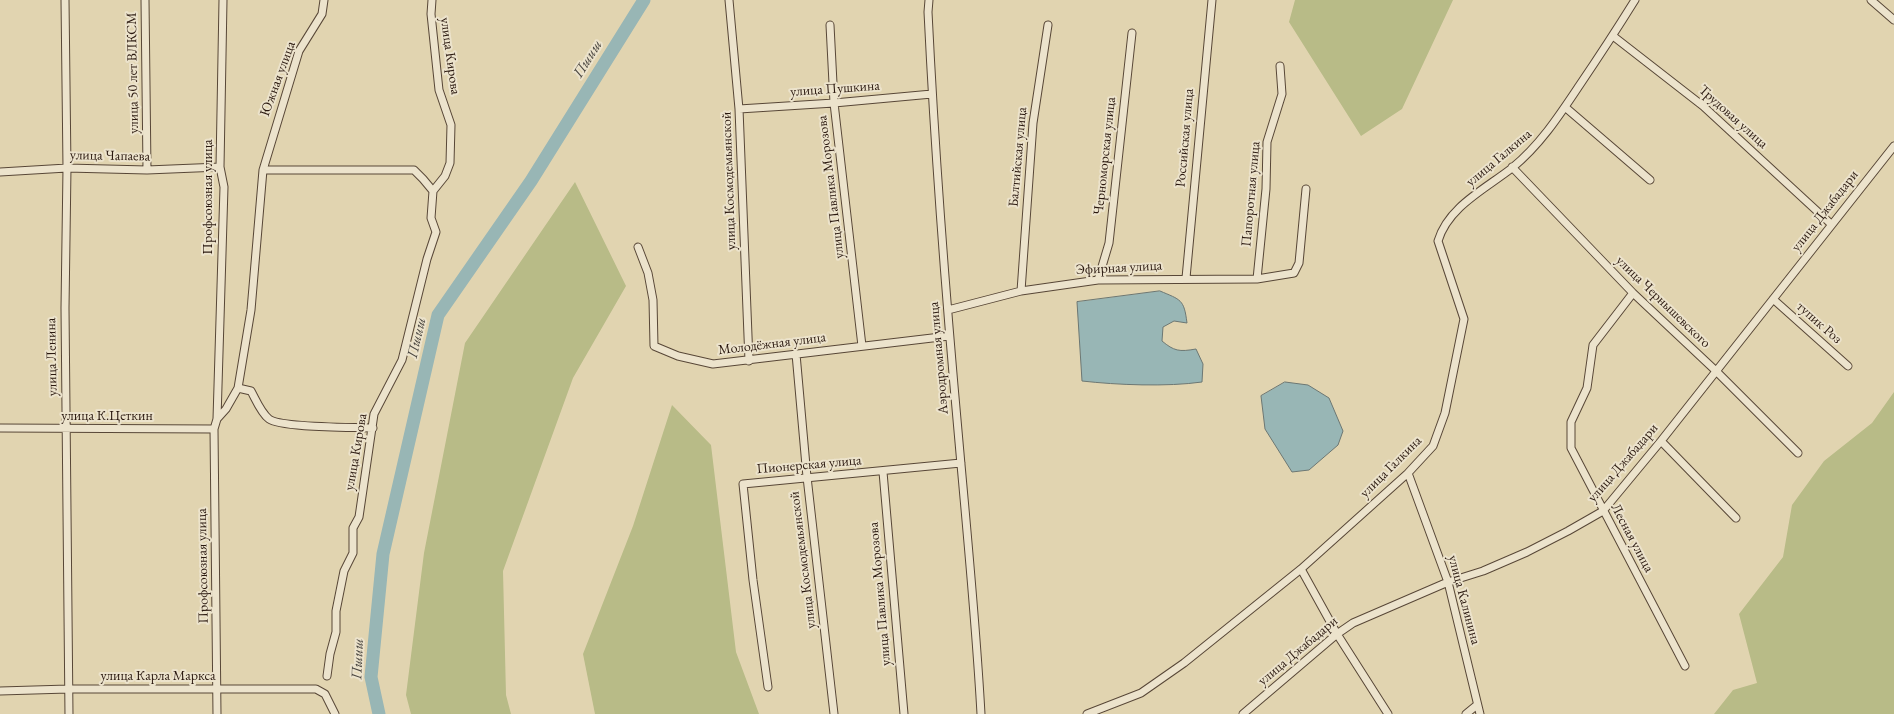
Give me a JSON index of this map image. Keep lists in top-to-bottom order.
{
  "streets": {
    "street": [
      "улица Кирова",
      "улица 50 лет ВЛКСМ",
      "Южная улица",
      "улица Пушкина",
      "Трудовая улица",
      "Российская улица",
      "улица Чапаева",
      "Черноморская улица",
      "Балтийская улица",
      "улица Галкина",
      "улица Космодемьянской",
      "улица Павлика Морозова",
      "Папоротная улица",
      "Профсоюзная улица",
      "улица Джабадари",
      "Эфирная улица",
      "улица Чернышевского",
      "тупик Роз",
      "Молодёжная улица",
      "улица Ленина",
      "Аэродромная улица",
      "улица К.Цеткин",
      "Пионерская улица",
      "Лесная улица",
      "улица Калинина",
      "улица Карла Маркса"
    ]
  },
  "crossings": [
    ["улица 50 лет ВЛКСМ", "улица Чапаева"],
    ["Южная улица", "Профсоюзная улица"],
    ["улица Пушкина", "улица Космодемьянской"],
    ["улица Пушкина", "улица Павлика Морозова"],
    ["улица Пушкина", "Аэродромная улица"],
    ["Трудовая улица", "улица Галкина"],
    ["Трудовая улица", "улица Джабадари"],
    ["Российская улица", "Эфирная улица"],
    ["улица Чапаева", "Профсоюзная улица"],
    ["улица Чапаева", "улица Ленина"],
    ["Черноморская улица", "Эфирная улица"],
    ["Балтийская улица", "Эфирная улица"],
    ["улица Галкина", "улица Чернышевского"],
    ["улица Галкина", "улица Калинина"],
    ["улица Космодемьянской", "Молодёжная улица"],
    ["улица Космодемьянской", "Пионерская улица"],
    ["улица Павлика Морозова", "Молодёжная улица"],
    ["улица Павлика Морозова", "Пионерская улица"],
    ["Папоротная улица", "Эфирная улица"],
    ["Профсоюзная улица", "улица К.Цеткин"],
    ["Профсоюзная улица", "улица Карла Маркса"],
    ["улица Джабадари", "улица Чернышевского"],
    ["улица Джабадари", "тупик Роз"],
    ["улица Джабадари", "Лесная улица"],
    ["улица Джабадари", "улица Калинина"],
    ["Эфирная улица", "Аэродромная улица"],
    ["улица Чернышевского", "Лесная улица"],
    ["Молодёжная улица", "Аэродромная улица"],
    ["улица Ленина", "улица К.Цеткин"],
    ["улица Ленина", "улица Карла Маркса"],
    ["Аэродромная улица", "Пионерская улица"]
  ],
  "water": ["Пшиш"]
}
